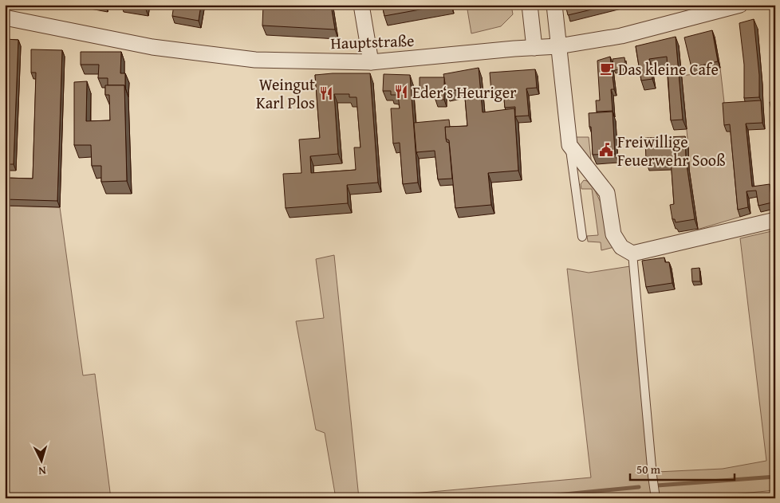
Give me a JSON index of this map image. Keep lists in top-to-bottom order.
{
  "streets": {
    "street": ["Hauptstraße"]
  },
  "places": {
    "cafe": ["Das kleine Cafe"],
    "restaurant": ["Eder‘s Heuriger", "Weingut Karl Plos"],
    "public building": ["Freiwillige Feuerwehr Sooß"]
  },
  "scale_bar": "50 m",
  "north": "bottom"
}
